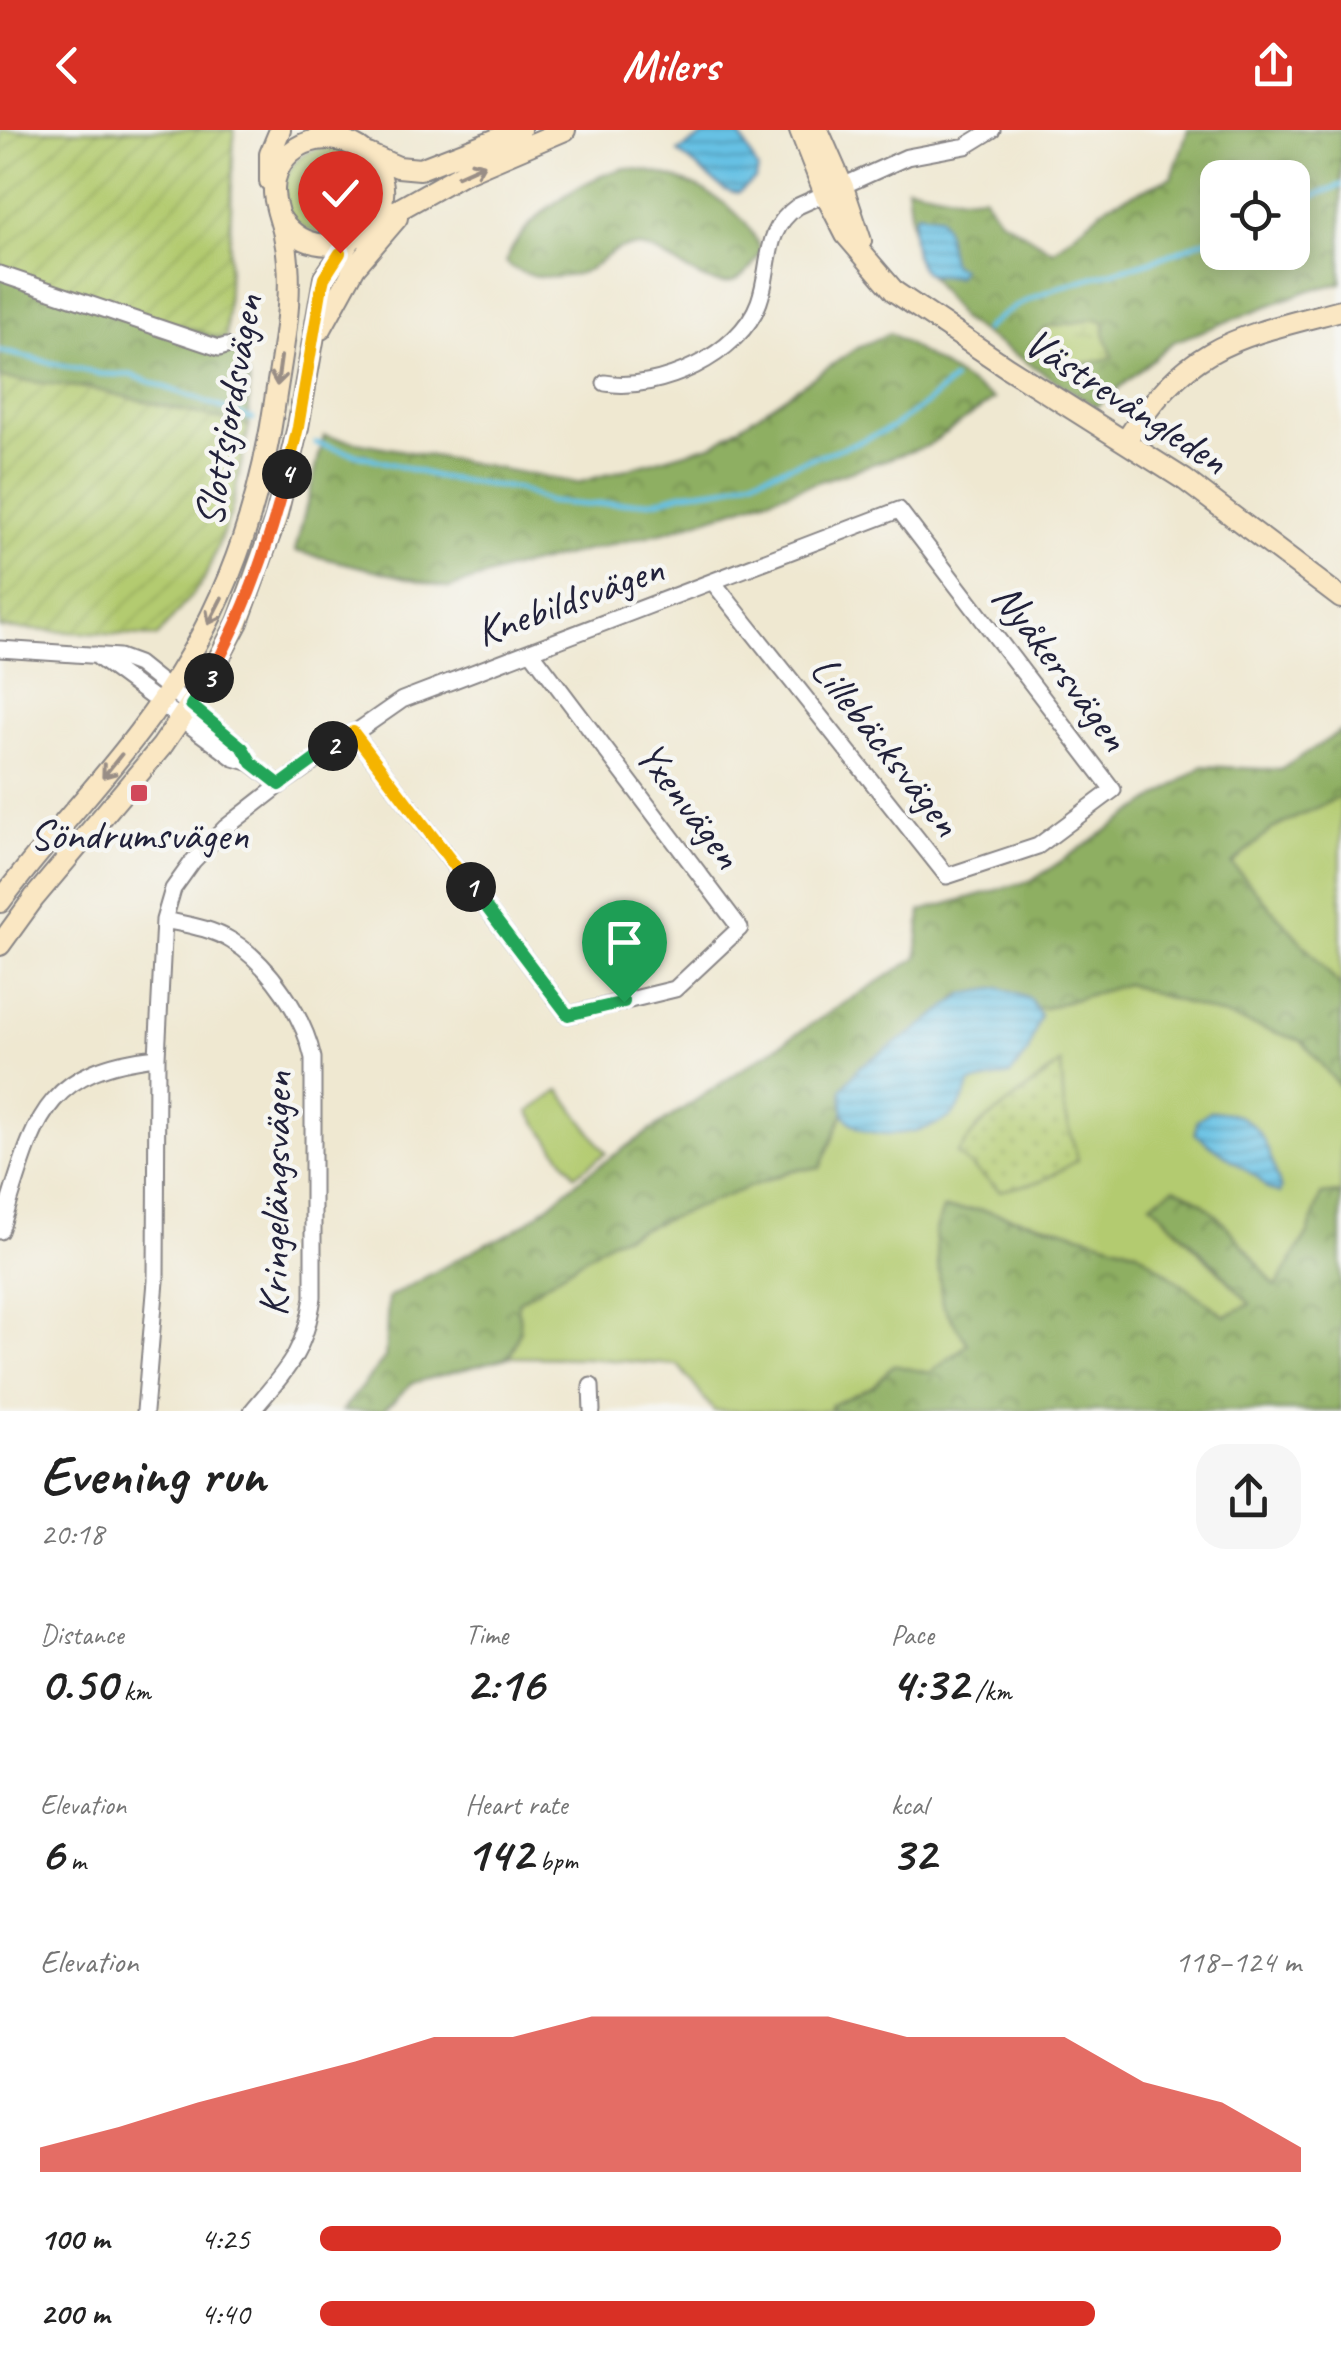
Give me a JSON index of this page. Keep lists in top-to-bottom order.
{
  "streets": {
    "main road": ["Västrevångleden", "Slottsjordsvägen"],
    "street": [
      "Knebildsvägen",
      "Nyåkersvägen",
      "Lillebäcksvägen",
      "Yxenvägen",
      "Kringelängsvägen"
    ]
  },
  "crossings": [
    ["Knebildsvägen", "Nyåkersvägen"],
    ["Knebildsvägen", "Lillebäcksvägen"],
    ["Knebildsvägen", "Yxenvägen"],
    ["Nyåkersvägen", "Lillebäcksvägen"]
  ],
  "places": {
    "transit": ["Söndrumsvägen"]
  },
  "page": {
    "header": "Milers",
    "pins": [
      "4",
      "3",
      "2",
      "1"
    ],
    "heading": ["Evening run", "20:18"],
    "stats": [
      ["Distance", "0.50 km"],
      ["Time", "2:16"],
      ["Pace", "4:32 /km"],
      ["Elevation", "6 m"],
      ["Heart rate", "142 bpm"],
      ["kcal", "32"]
    ],
    "chart": ["Elevation", "118–124 m"],
    "list": [
      {
        "name": "100 m",
        "note": "4:25"
      },
      {
        "name": "200 m",
        "note": "4:40"
      }
    ]
  }
}
